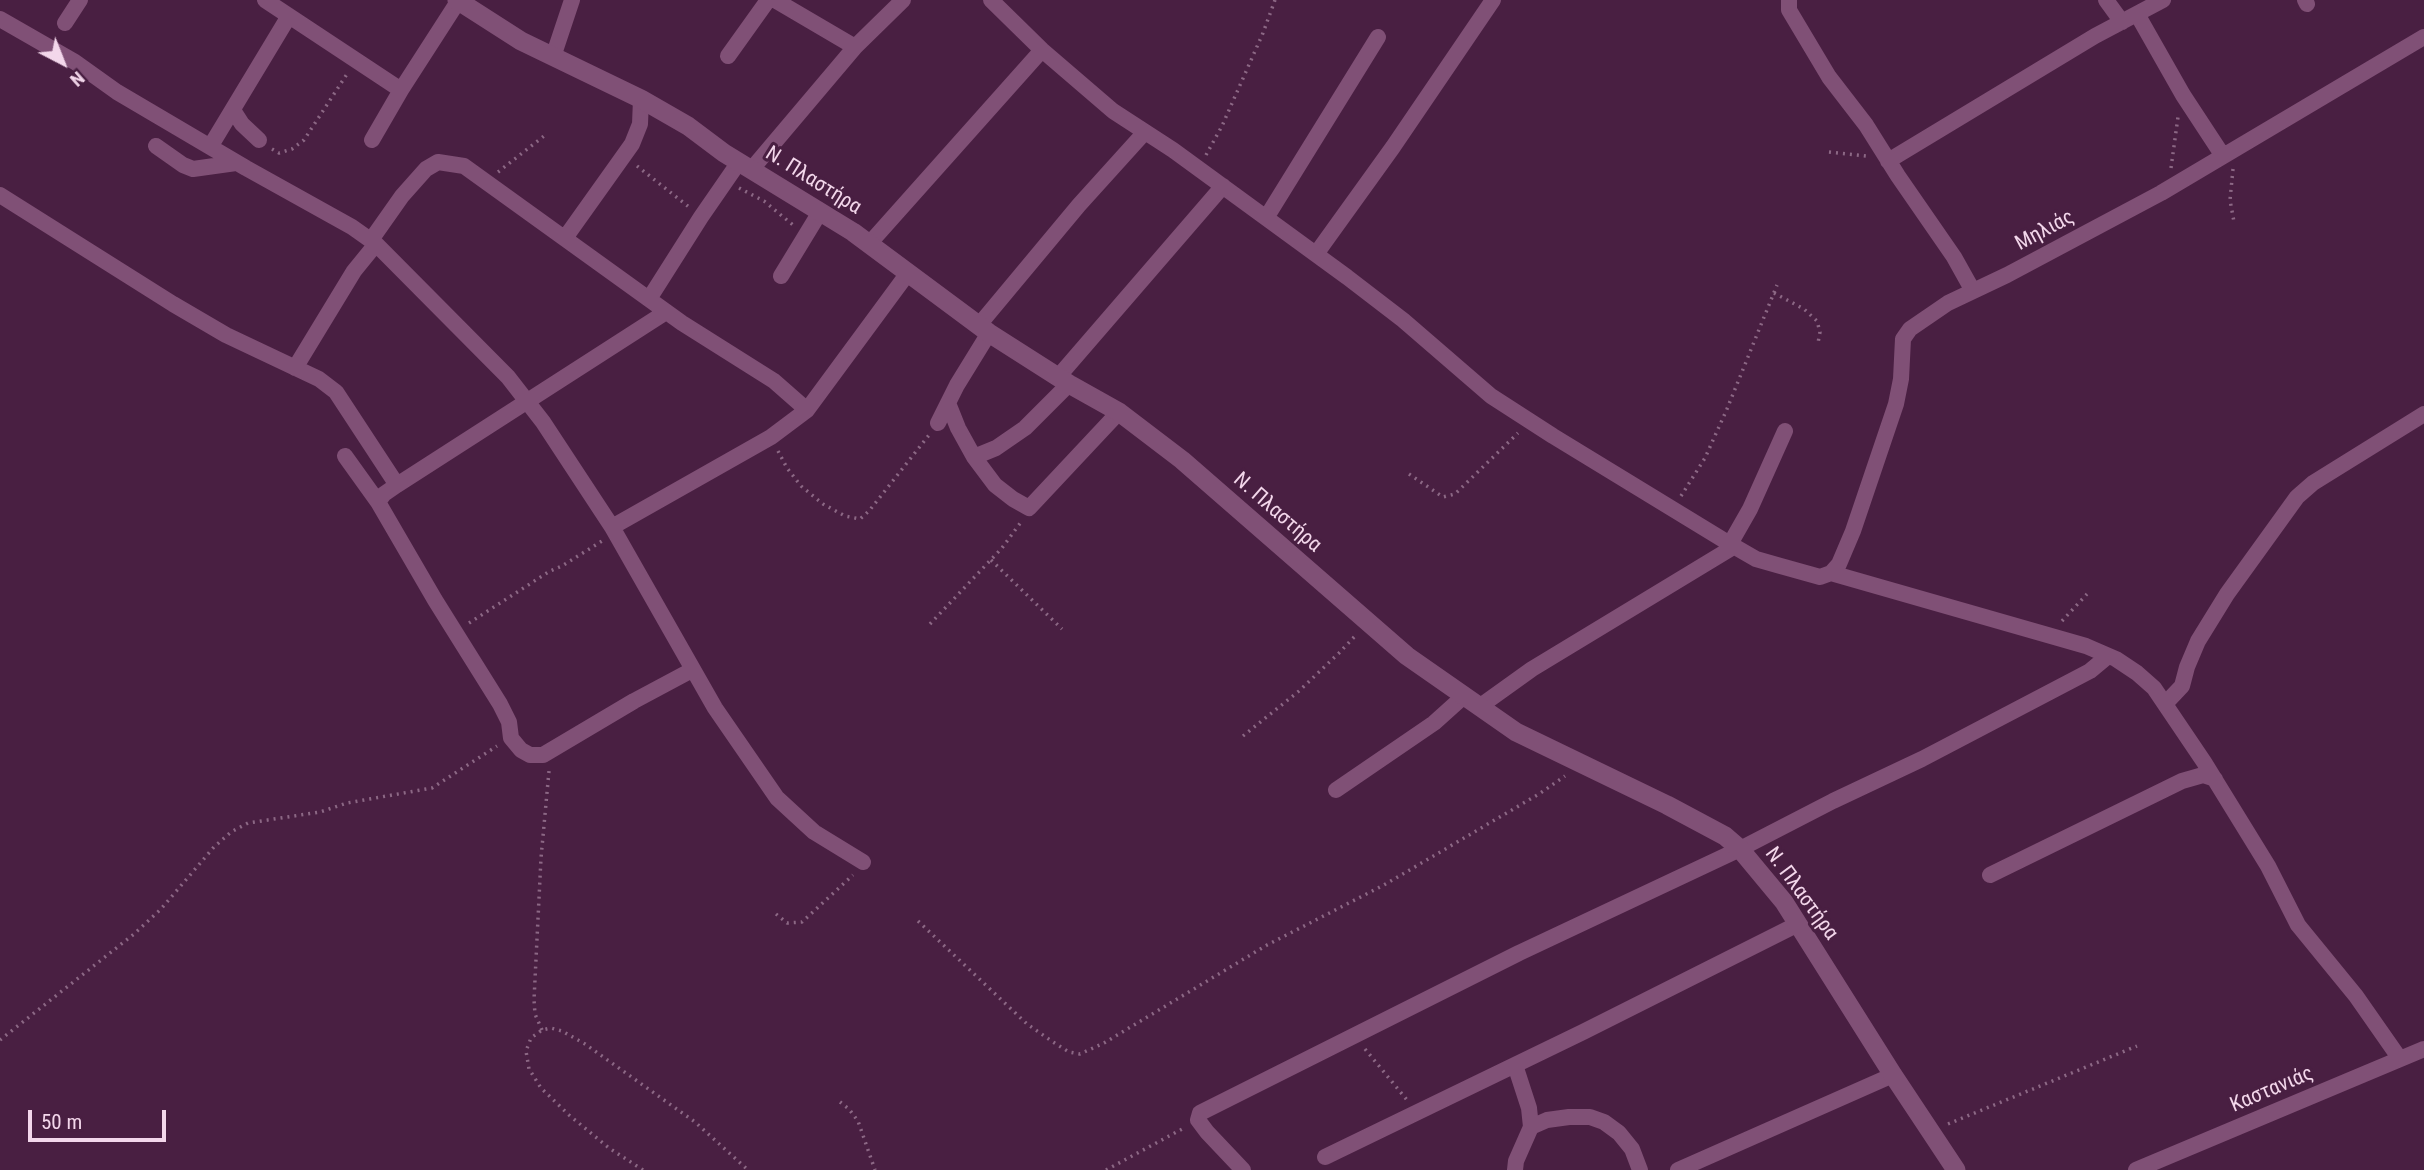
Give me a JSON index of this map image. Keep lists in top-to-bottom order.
{
  "streets": {
    "street": ["Ν. Πλαστήρα", "Μηλιάς", "Καστανιάς"]
  },
  "scale_bar": "50 m",
  "north": "bottom right"
}
